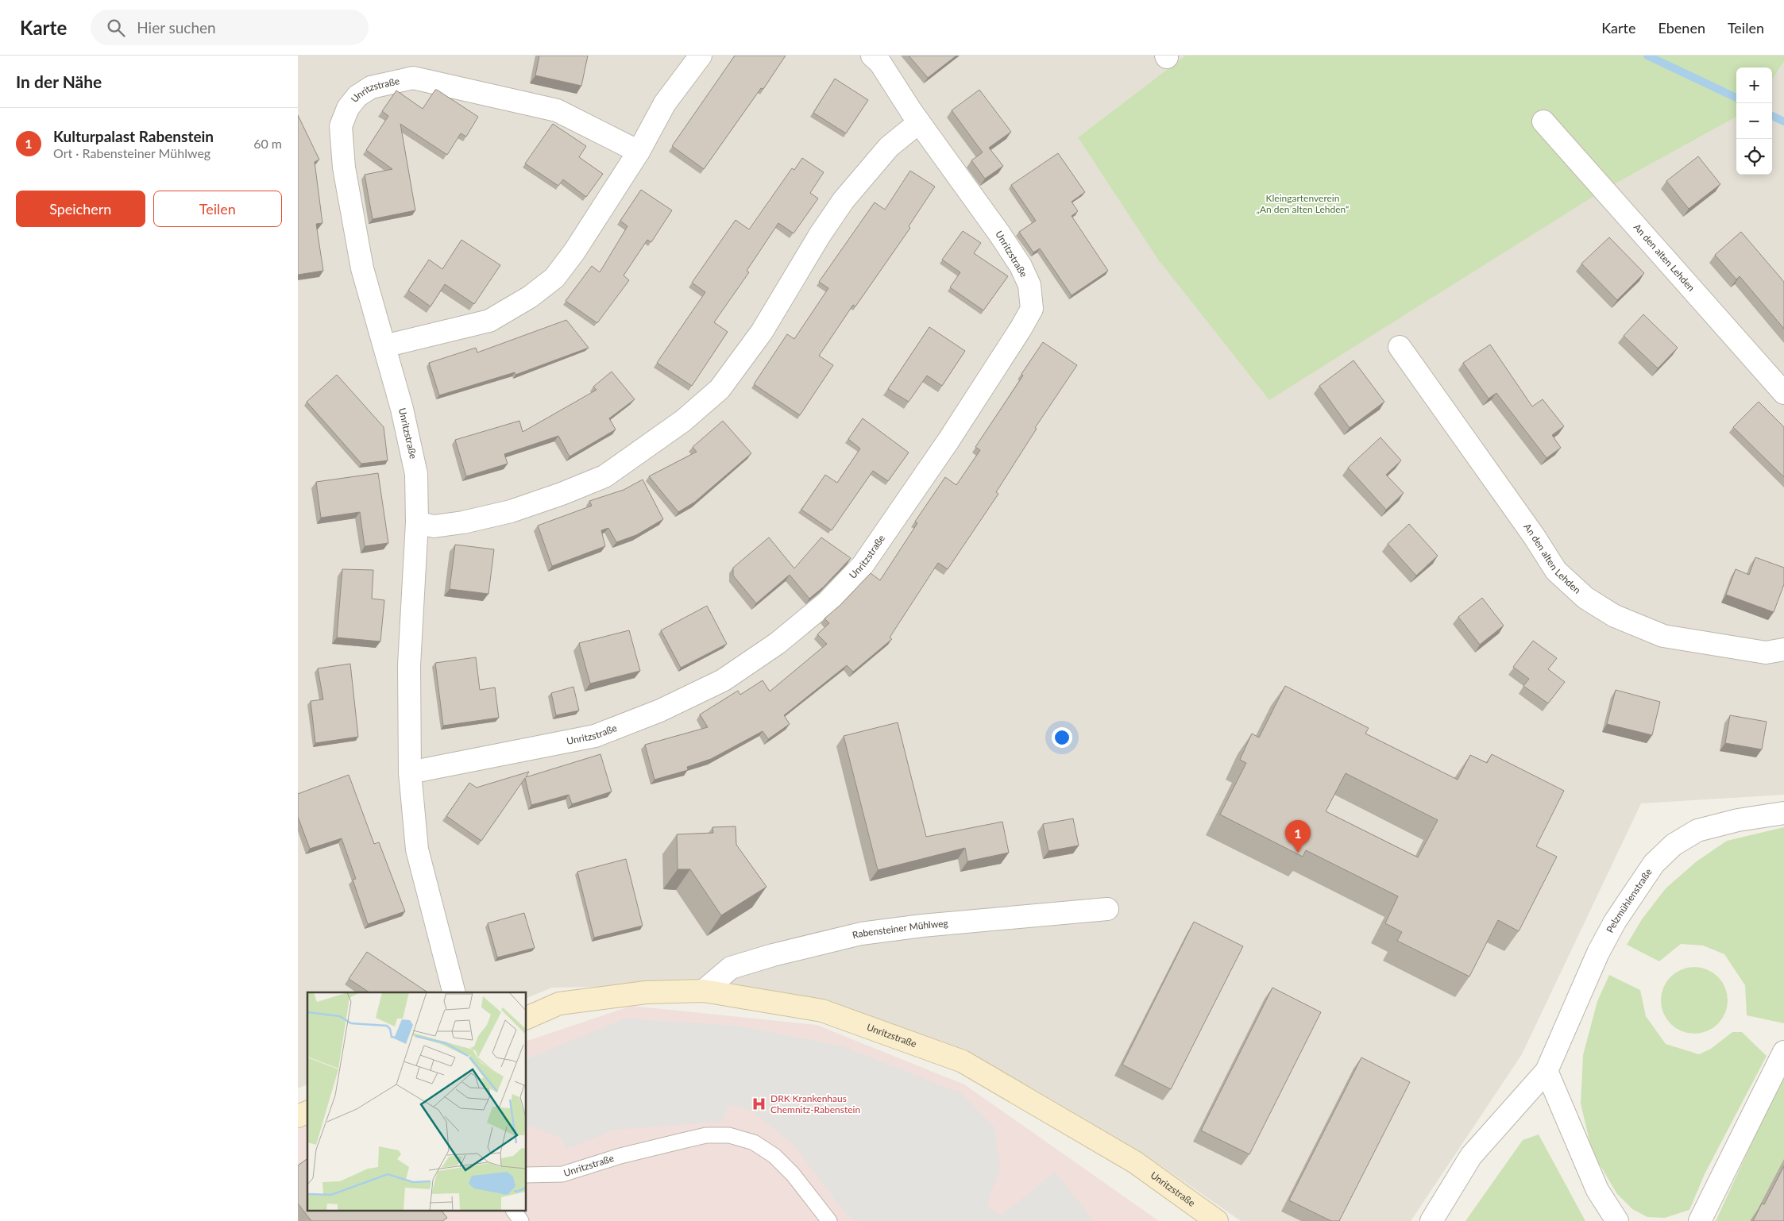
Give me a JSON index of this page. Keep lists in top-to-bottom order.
{
  "streets": {
    "street": [
      "Unritzstraße",
      "An den alten Lehden",
      "Pelzmühlenstraße",
      "Rabensteiner Mühlweg"
    ]
  },
  "crossings": [
    ["Unritzstraße", "Rabensteiner Mühlweg"]
  ],
  "parks": ["Kleingartenverein „An den alten Lehden“"],
  "places": {
    "hospital": ["DRK Krankenhaus Chemnitz-Rabenstein"]
  },
  "page": {
    "header": "Karte",
    "search": "Hier suchen",
    "nav": ["Karte", "Ebenen", "Teilen"],
    "heading": "In der Nähe",
    "map_buttons": ["+", "−"],
    "list": [
      {
        "mark": "1",
        "name": "Kulturpalast Rabenstein",
        "note": "Ort · Rabensteiner Mühlweg",
        "value": "60 m"
      }
    ],
    "buttons": ["Speichern", "Teilen"],
    "pins": "1"
  }
}
